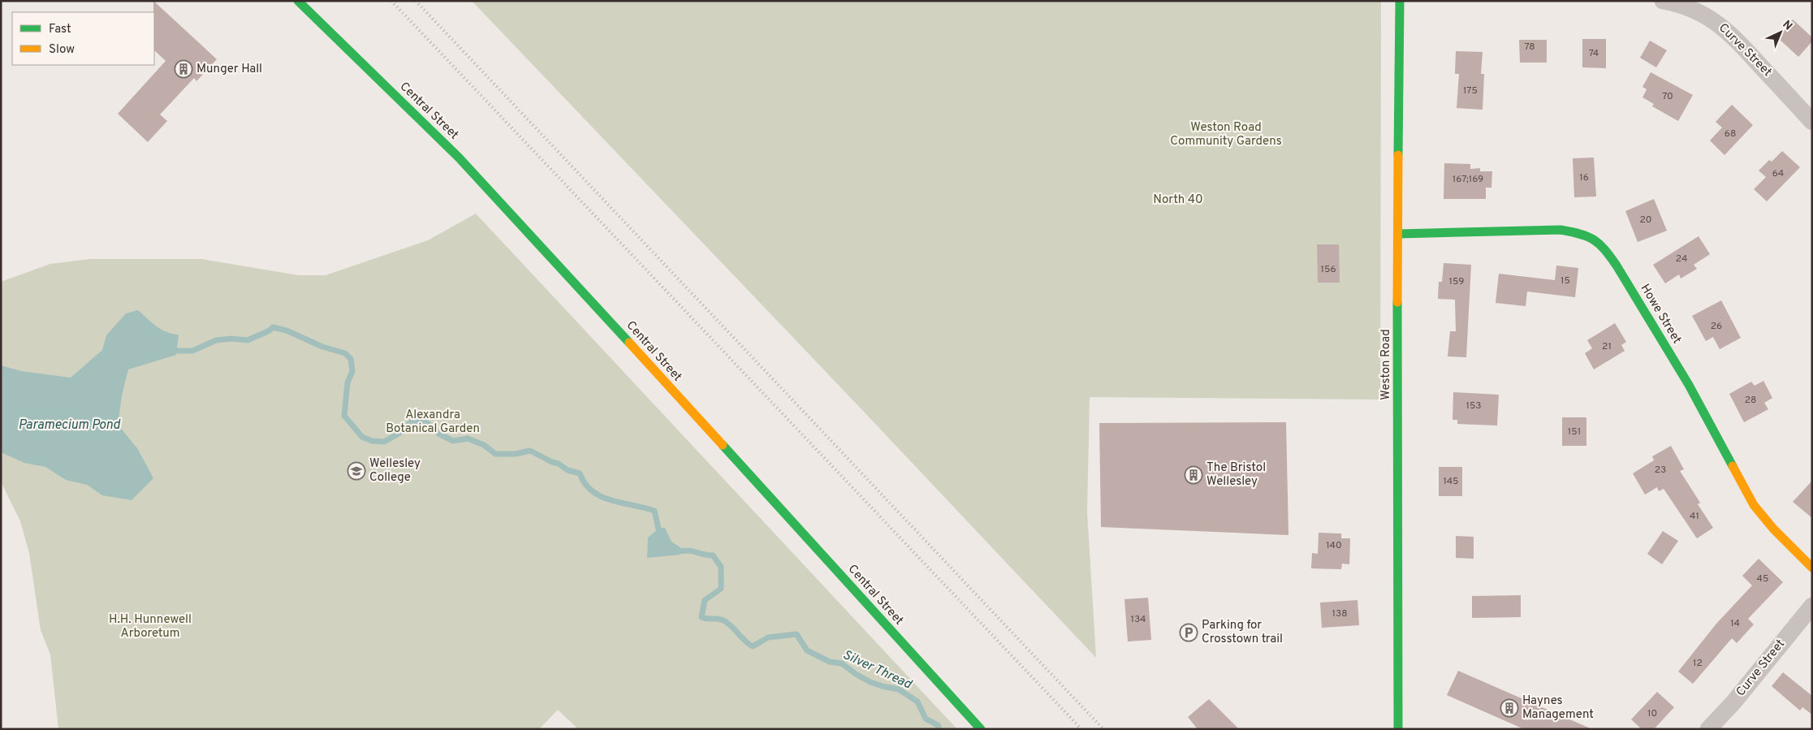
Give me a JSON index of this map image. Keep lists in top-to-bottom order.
{
  "streets": {
    "main road": ["Central Street", "Howe Street", "Weston Road"],
    "street": ["Curve Street"]
  },
  "crossings": [
    ["Howe Street", "Weston Road"]
  ],
  "water": ["Paramecium Pond", "Silver Thread"],
  "parks": [
    "Weston Road Community Gardens",
    "North 40",
    "Alexandra Botanical Garden",
    "H.H. Hunnewell Arboretum"
  ],
  "places": {
    "building": ["Munger Hall", "The Bristol Wellesley", "Haynes Management"],
    "school or university": ["Wellesley College"],
    "parking": ["Parking for Crosstown trail"]
  },
  "house_numbers": [
    "78",
    "74",
    "175",
    "70",
    "68",
    "64",
    "16",
    "167;169",
    "20",
    "24",
    "156",
    "15",
    "159",
    "26",
    "21",
    "28",
    "153",
    "151",
    "23",
    "145",
    "41",
    "140",
    "45",
    "138",
    "134",
    "14",
    "12",
    "10"
  ],
  "legend": ["Fast", "Slow"],
  "north": "top right"
}
